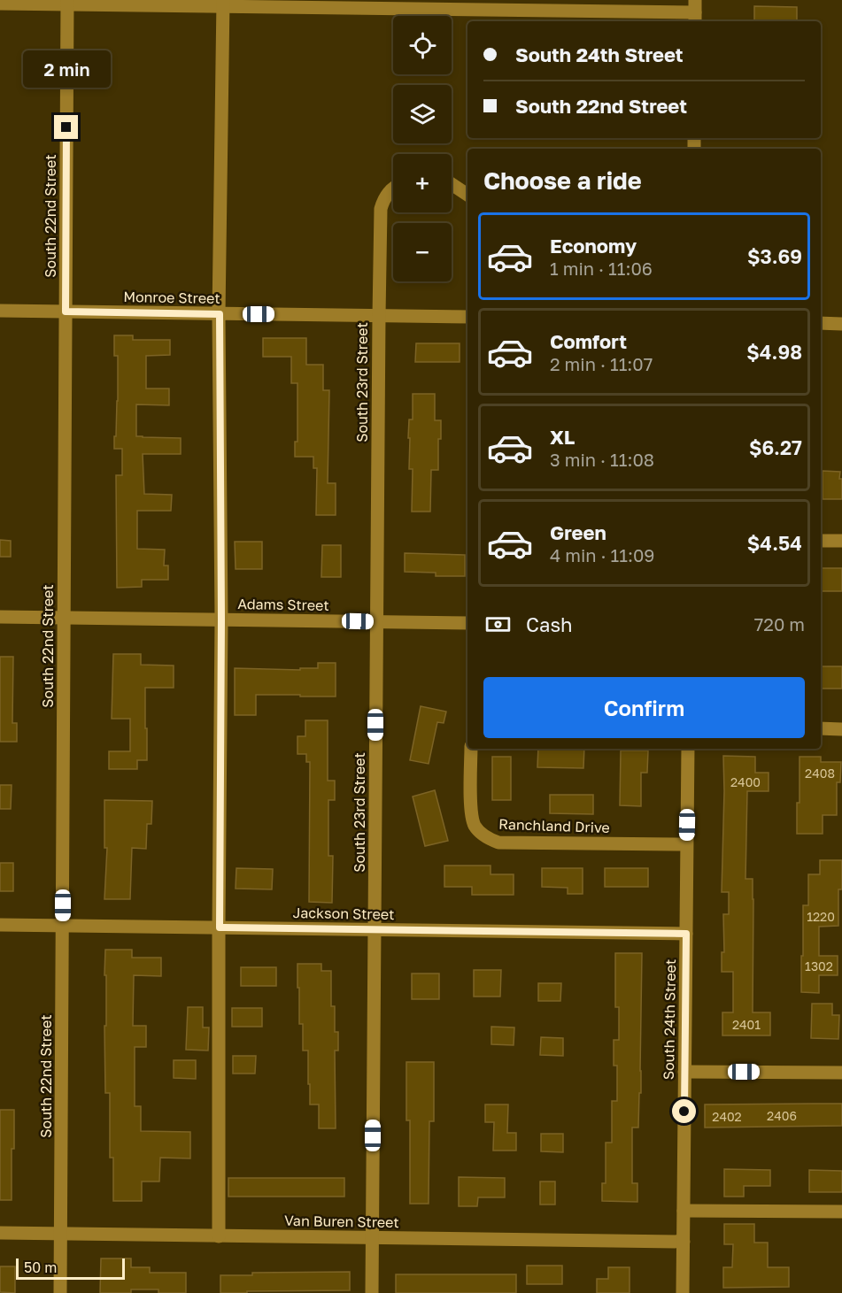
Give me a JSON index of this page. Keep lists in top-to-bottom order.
{
  "streets": {
    "street": [
      "South 22nd Street",
      "Monroe Street",
      "South 23rd Street",
      "Adams Street",
      "Ranchland Drive",
      "Jackson Street",
      "South 24th Street",
      "Van Buren Street"
    ]
  },
  "crossings": [
    ["South 22nd Street", "Monroe Street"],
    ["South 22nd Street", "Adams Street"],
    ["South 22nd Street", "Jackson Street"],
    ["South 22nd Street", "Van Buren Street"],
    ["Monroe Street", "South 23rd Street"],
    ["South 23rd Street", "Adams Street"],
    ["South 23rd Street", "Jackson Street"],
    ["South 23rd Street", "Van Buren Street"],
    ["Ranchland Drive", "South 24th Street"],
    ["Jackson Street", "South 24th Street"],
    ["South 24th Street", "Van Buren Street"]
  ],
  "house_numbers": [
    "2408",
    "2400",
    "1220",
    "1302",
    "2401",
    "2406",
    "2402"
  ],
  "scale_bar": "50 m",
  "page": {
    "map_buttons": ["+", "−"],
    "banner": ["South 24th Street", "South 22nd Street"],
    "bubble": "2 min",
    "heading": "Choose a ride",
    "list": [
      {
        "name": "Economy",
        "note": "1 min · 11:06",
        "value": "$3.69"
      },
      {
        "name": "Comfort",
        "note": "2 min · 11:07",
        "value": "$4.98"
      },
      {
        "name": "XL",
        "note": "3 min · 11:08",
        "value": "$6.27"
      },
      {
        "name": "Green",
        "note": "4 min · 11:09",
        "value": "$4.54"
      }
    ],
    "pay": ["Cash", "720 m"],
    "buttons": "Confirm",
    "scale": "50 m"
  }
}
